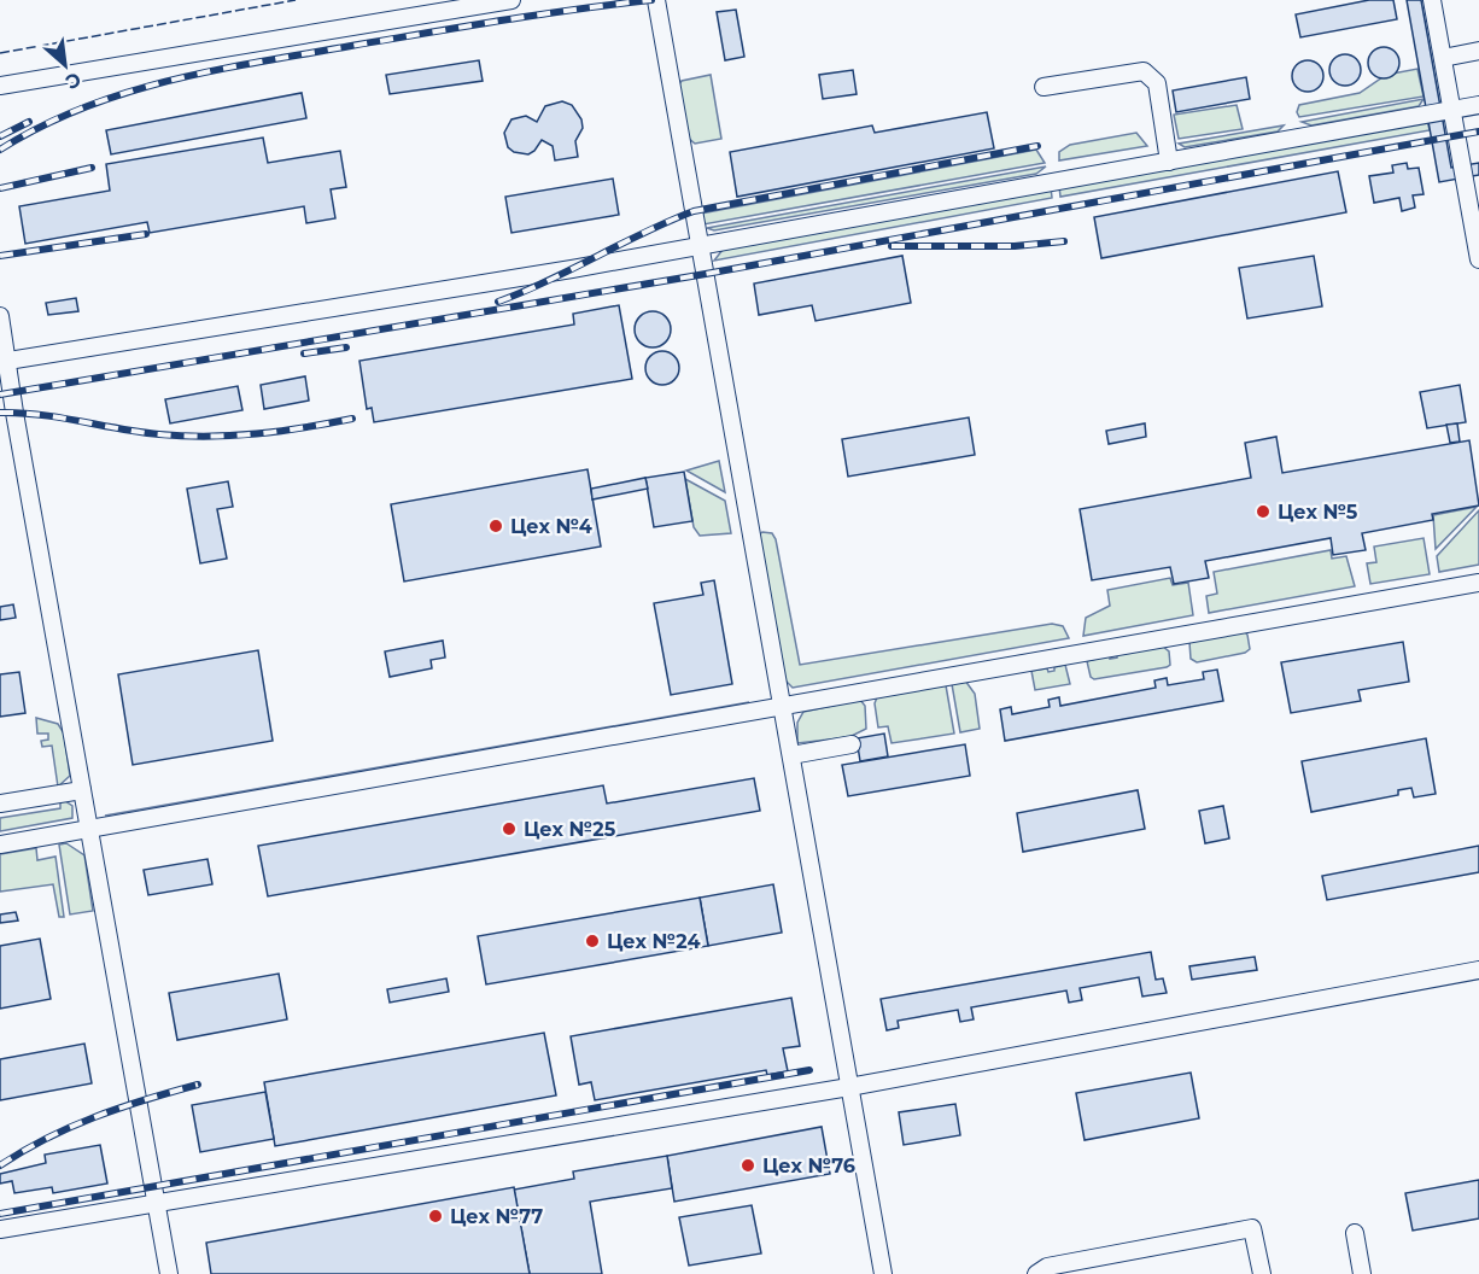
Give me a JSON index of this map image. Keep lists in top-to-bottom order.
{
  "places": [
    "Цех №5",
    "Цех №4",
    "Цех №25",
    "Цех №24",
    "Цех №76",
    "Цех №77"
  ],
  "north": "bottom right"
}
